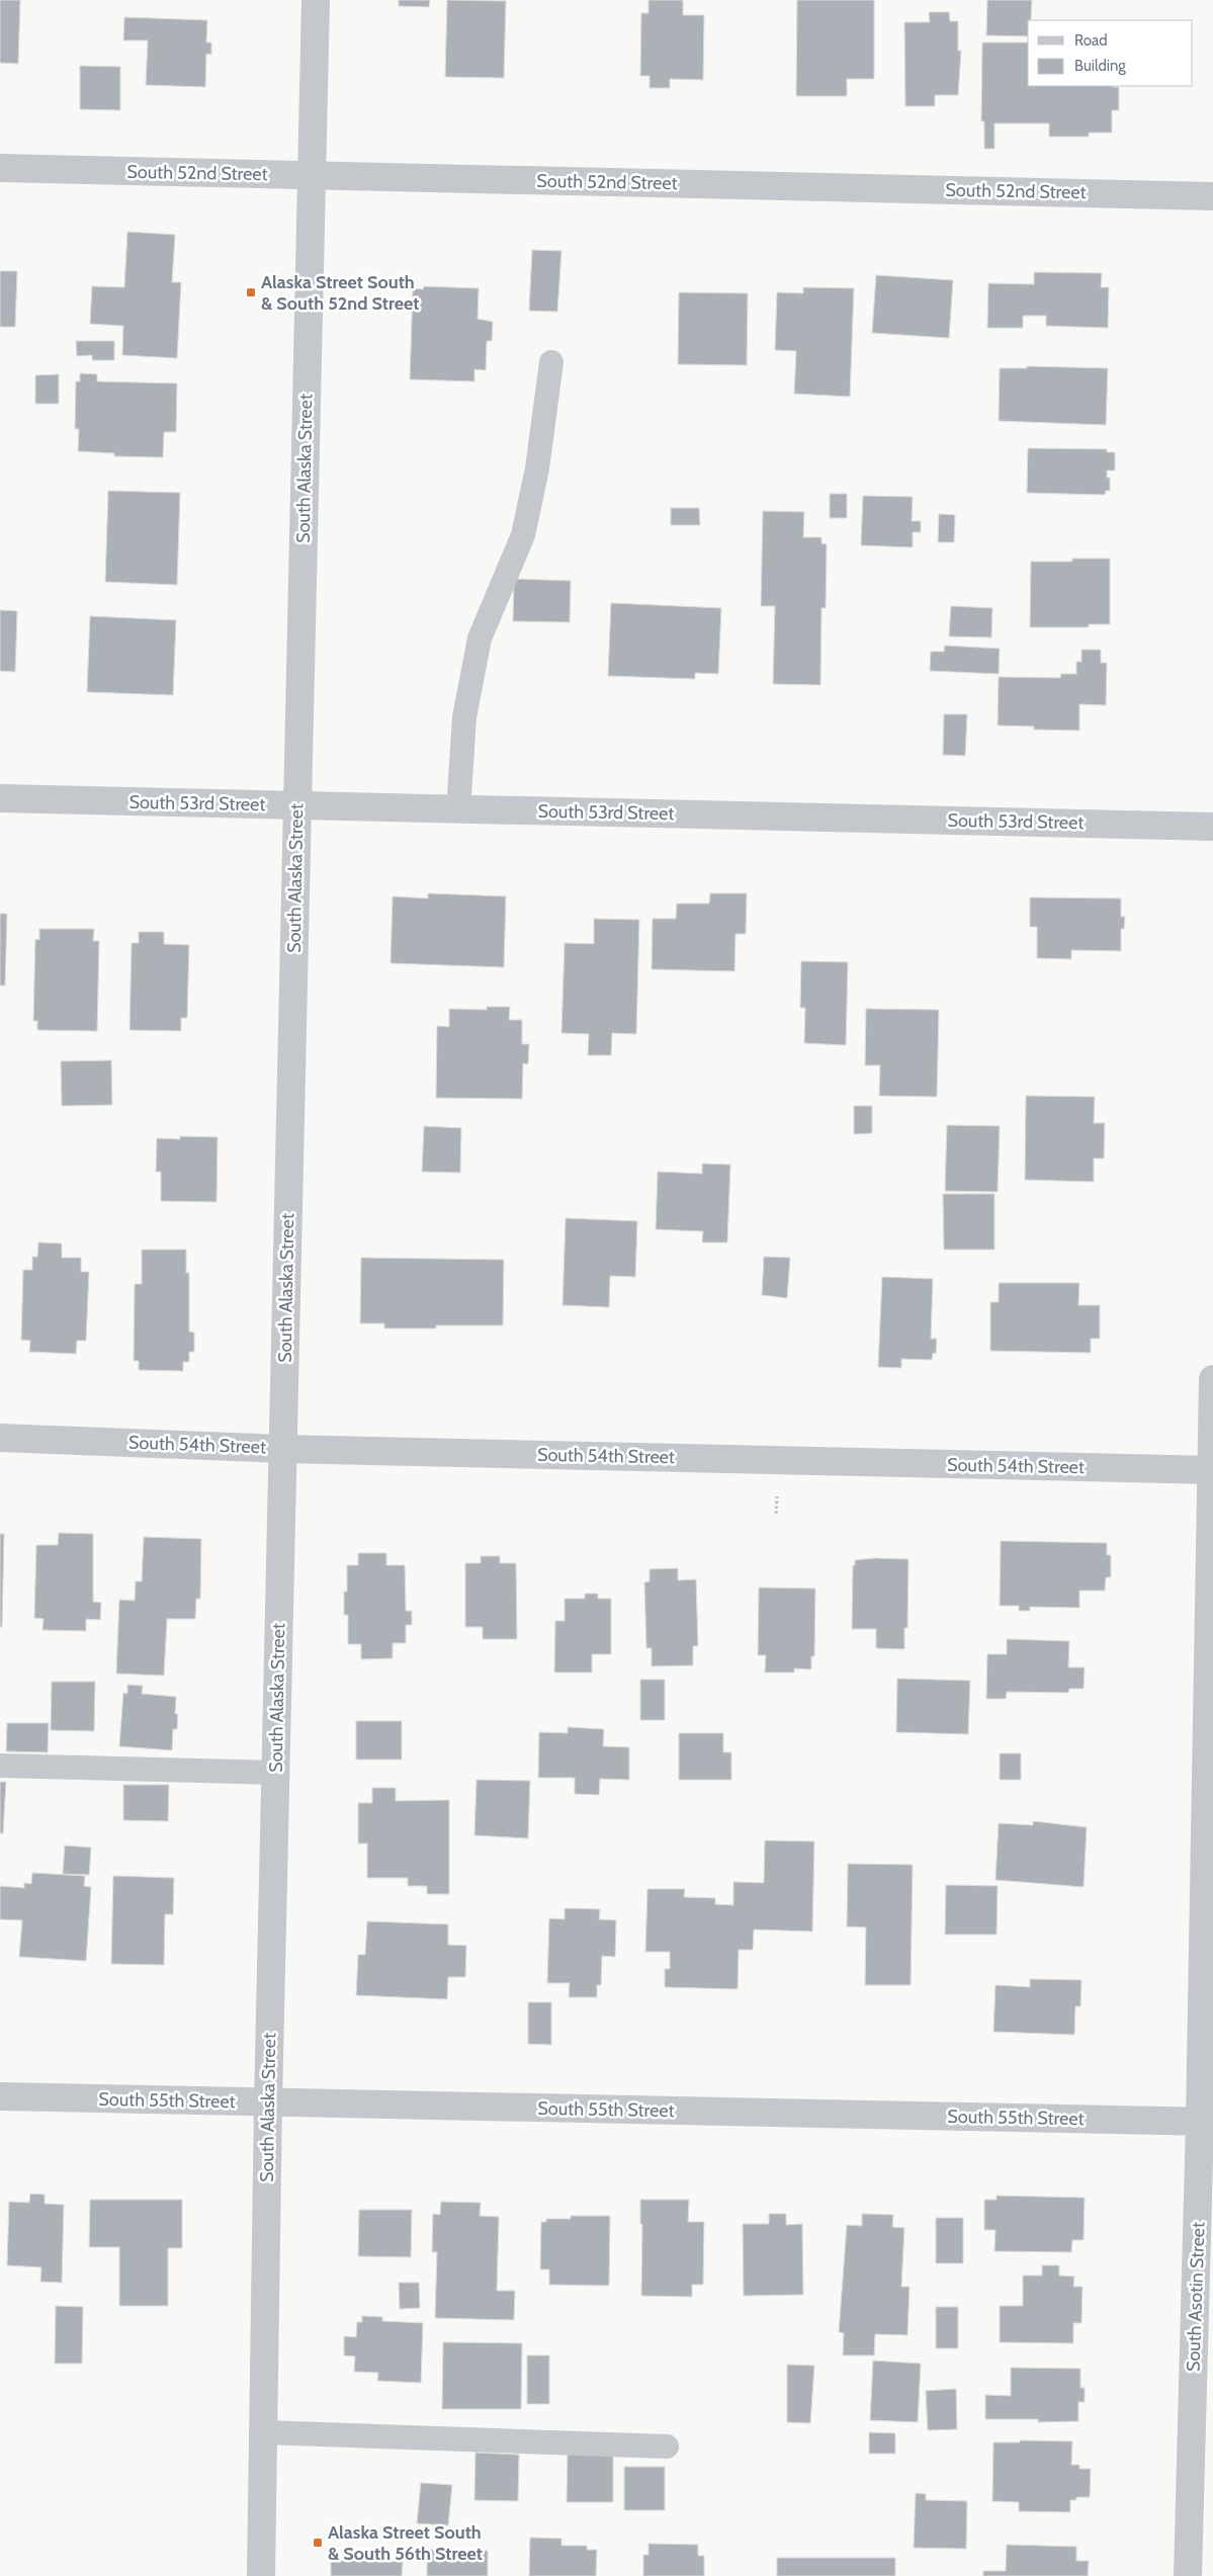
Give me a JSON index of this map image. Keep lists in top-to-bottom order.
{
  "streets": {
    "street": [
      "South 52nd Street",
      "South Alaska Street",
      "South 53rd Street",
      "South 54th Street",
      "South 55th Street",
      "South Asotin Street"
    ]
  },
  "crossings": [
    ["South 52nd Street", "South Alaska Street"],
    ["South Alaska Street", "South 53rd Street"],
    ["South Alaska Street", "South 54th Street"],
    ["South Alaska Street", "South 55th Street"],
    ["South 54th Street", "South Asotin Street"],
    ["South 55th Street", "South Asotin Street"]
  ],
  "places": {
    "transit": ["Alaska Street South & South 52nd Street", "Alaska Street South & South 56th Street"]
  },
  "legend": ["Road", "Building"]
}
